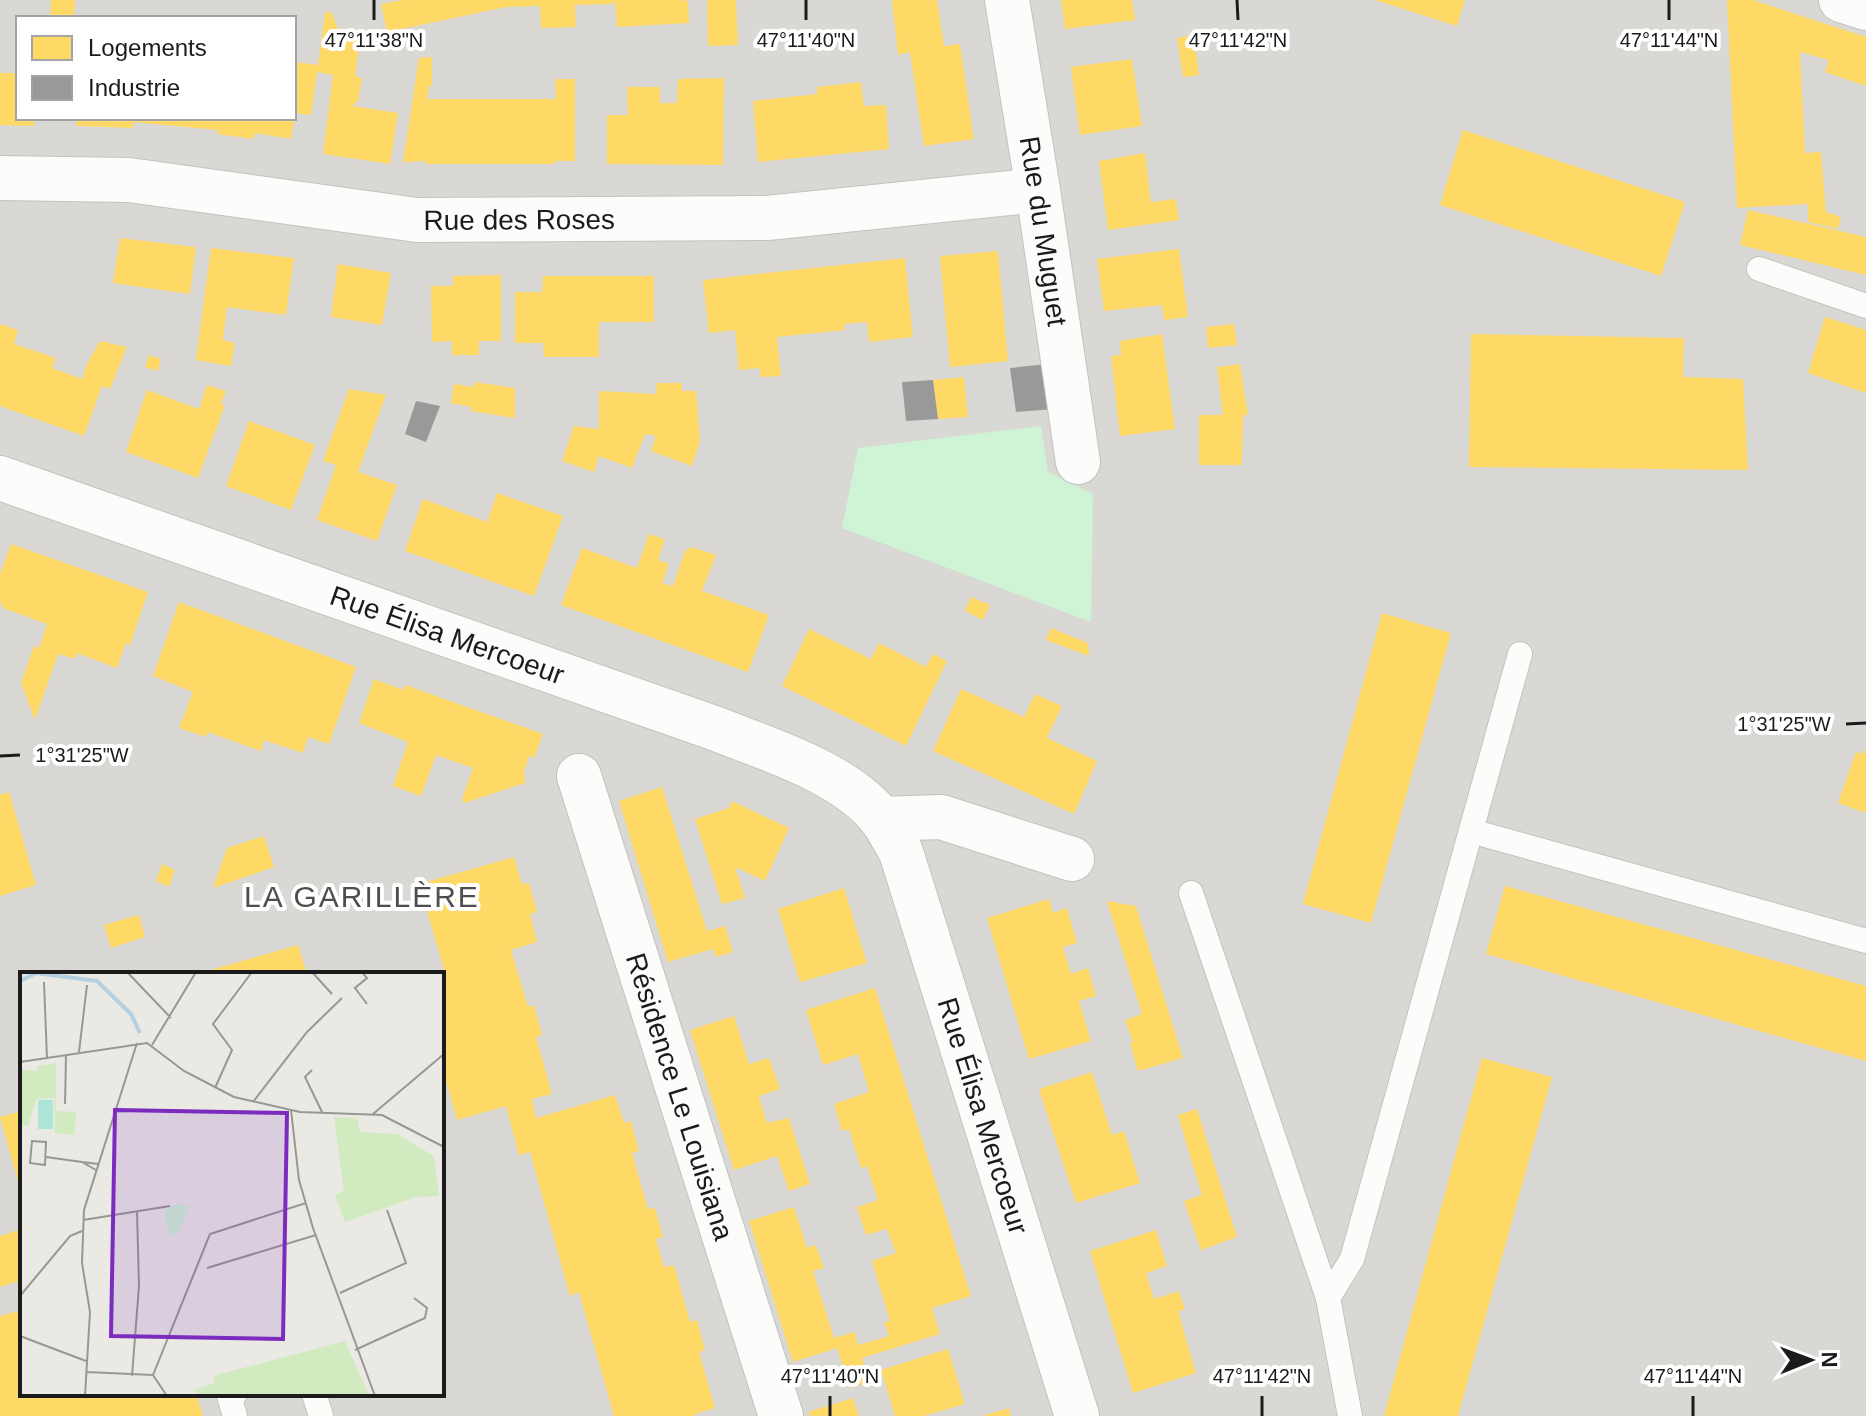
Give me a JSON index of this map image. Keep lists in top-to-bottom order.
{
  "streets": {
    "street": [
      "Rue des Roses",
      "Rue du Muguet",
      "Rue Élisa Mercoeur",
      "Résidence Le Louisiana"
    ]
  },
  "crossings": [
    ["Rue des Roses", "Rue du Muguet"]
  ],
  "districts": ["LA GARILLÈRE"],
  "legend": ["Logements", "Industrie"],
  "north": "right",
  "coordinates": [
    "47°11'38\"N",
    "47°11'40\"N",
    "47°11'42\"N",
    "47°11'44\"N",
    "1°31'25\"W"
  ]
}
